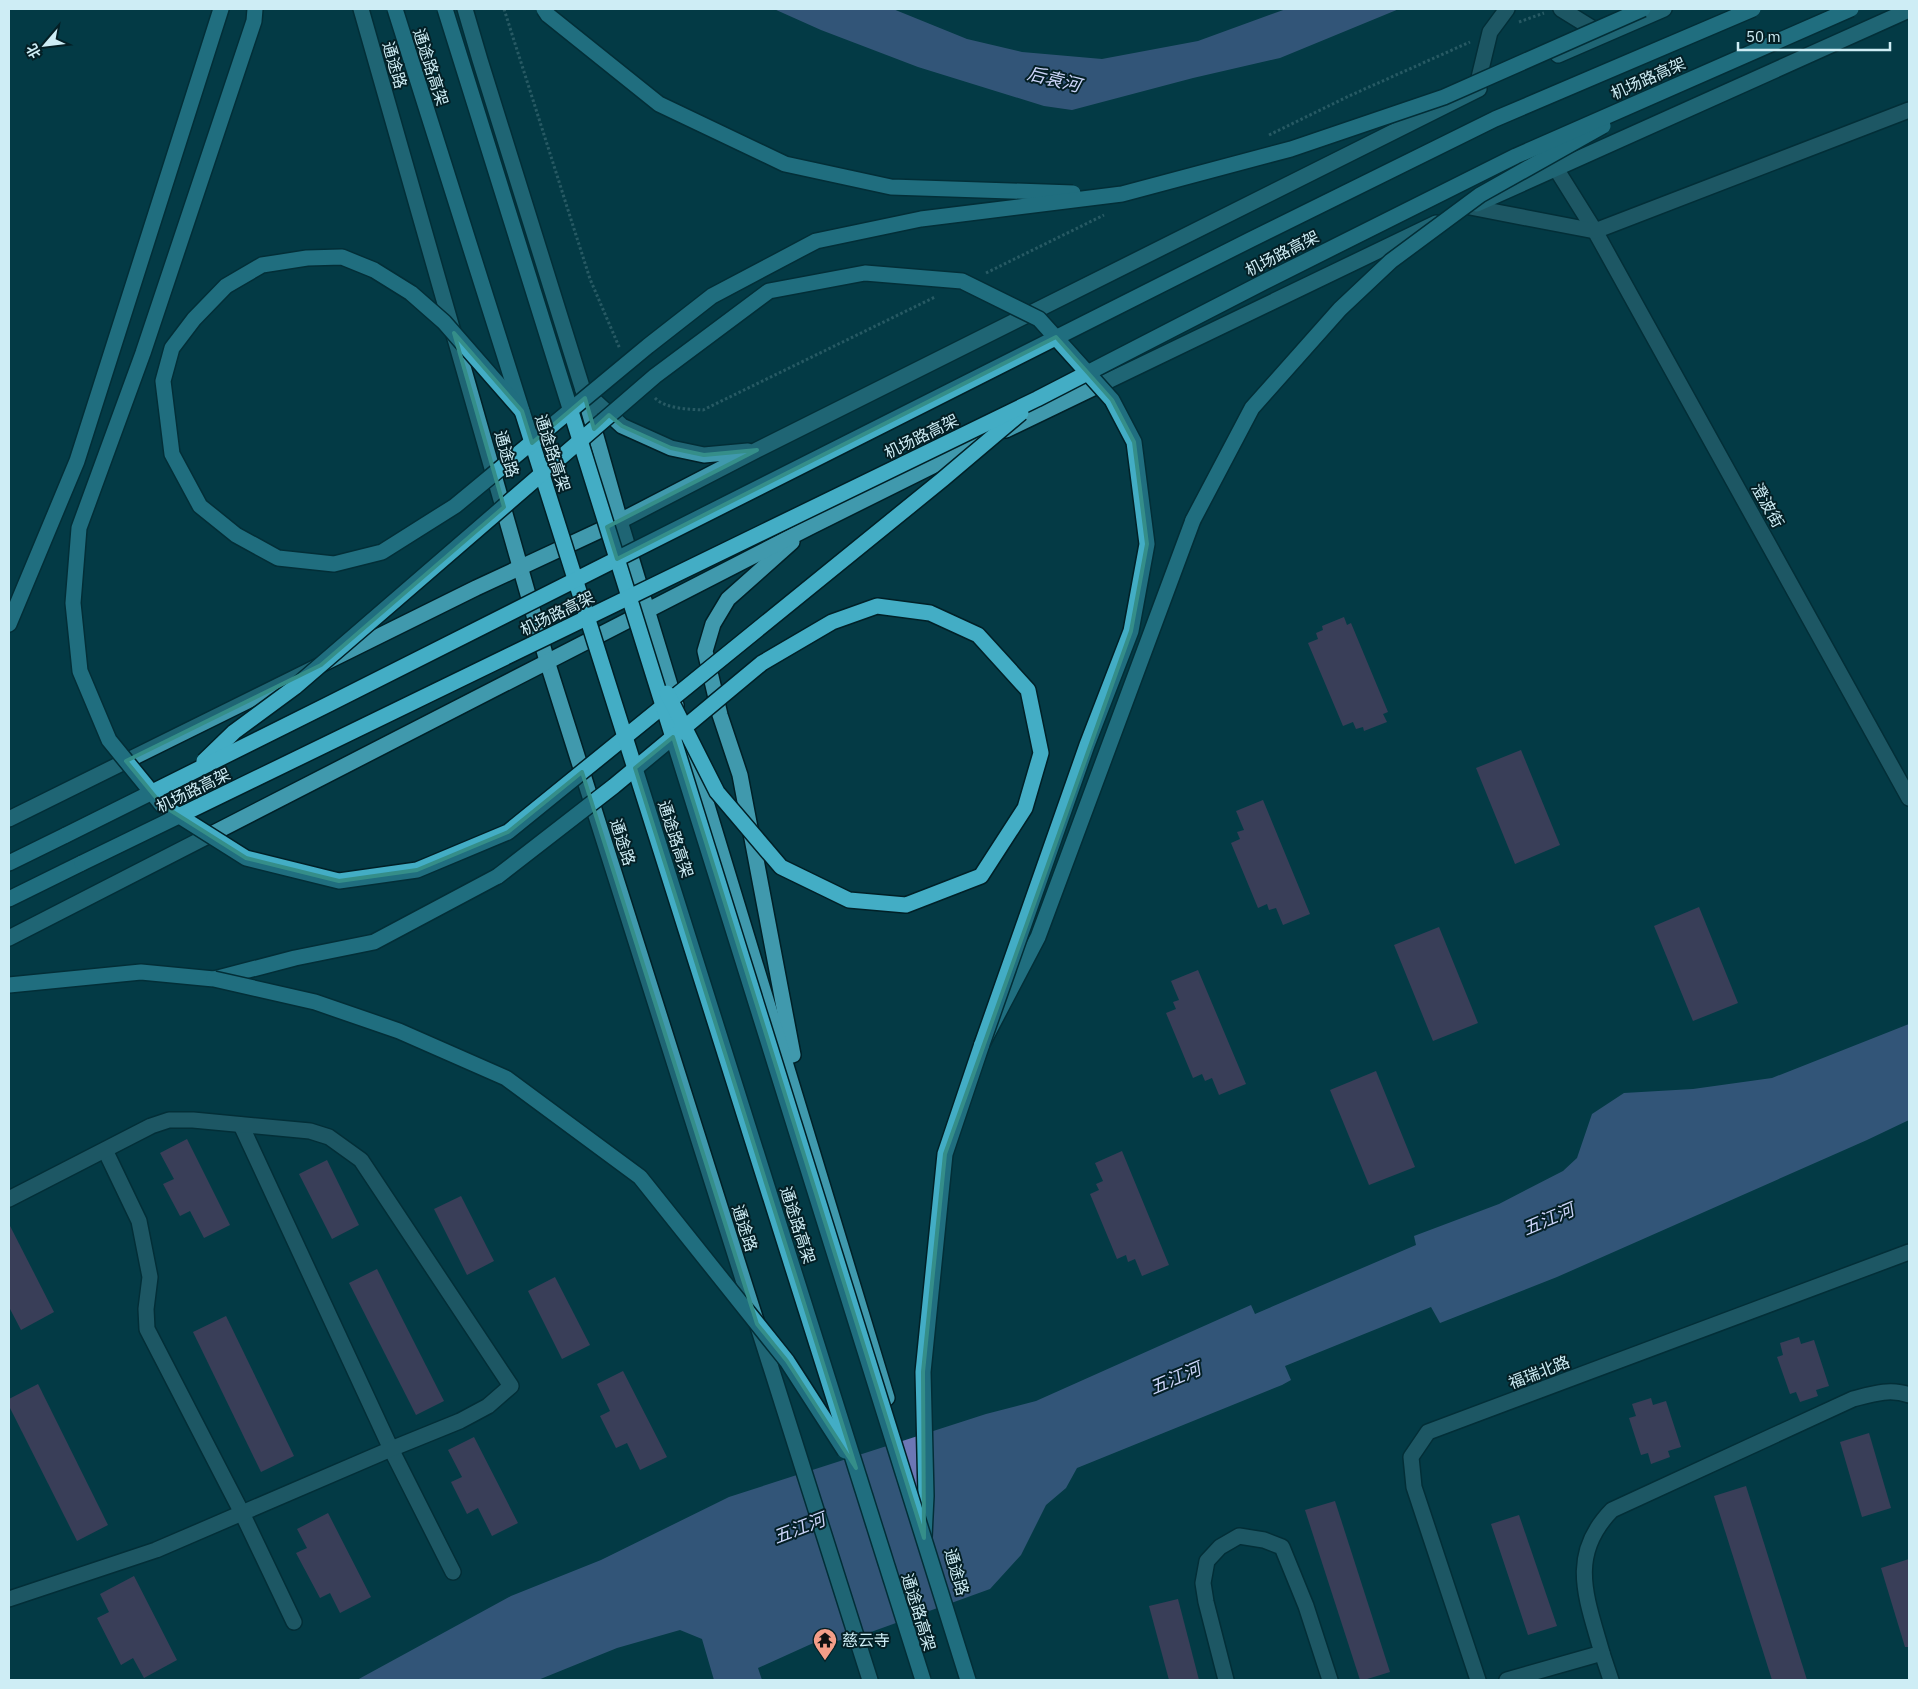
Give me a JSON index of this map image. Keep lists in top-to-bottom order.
{
  "streets": {
    "highway": ["通途路高架", "机场路高架"],
    "main road": ["通途路"],
    "street": ["澄波街", "福瑞北路"]
  },
  "water": ["后袁河", "五江河"],
  "places": {
    "temple": ["慈云寺"]
  },
  "scale_bar": "50 m",
  "north": "bottom left"
}
